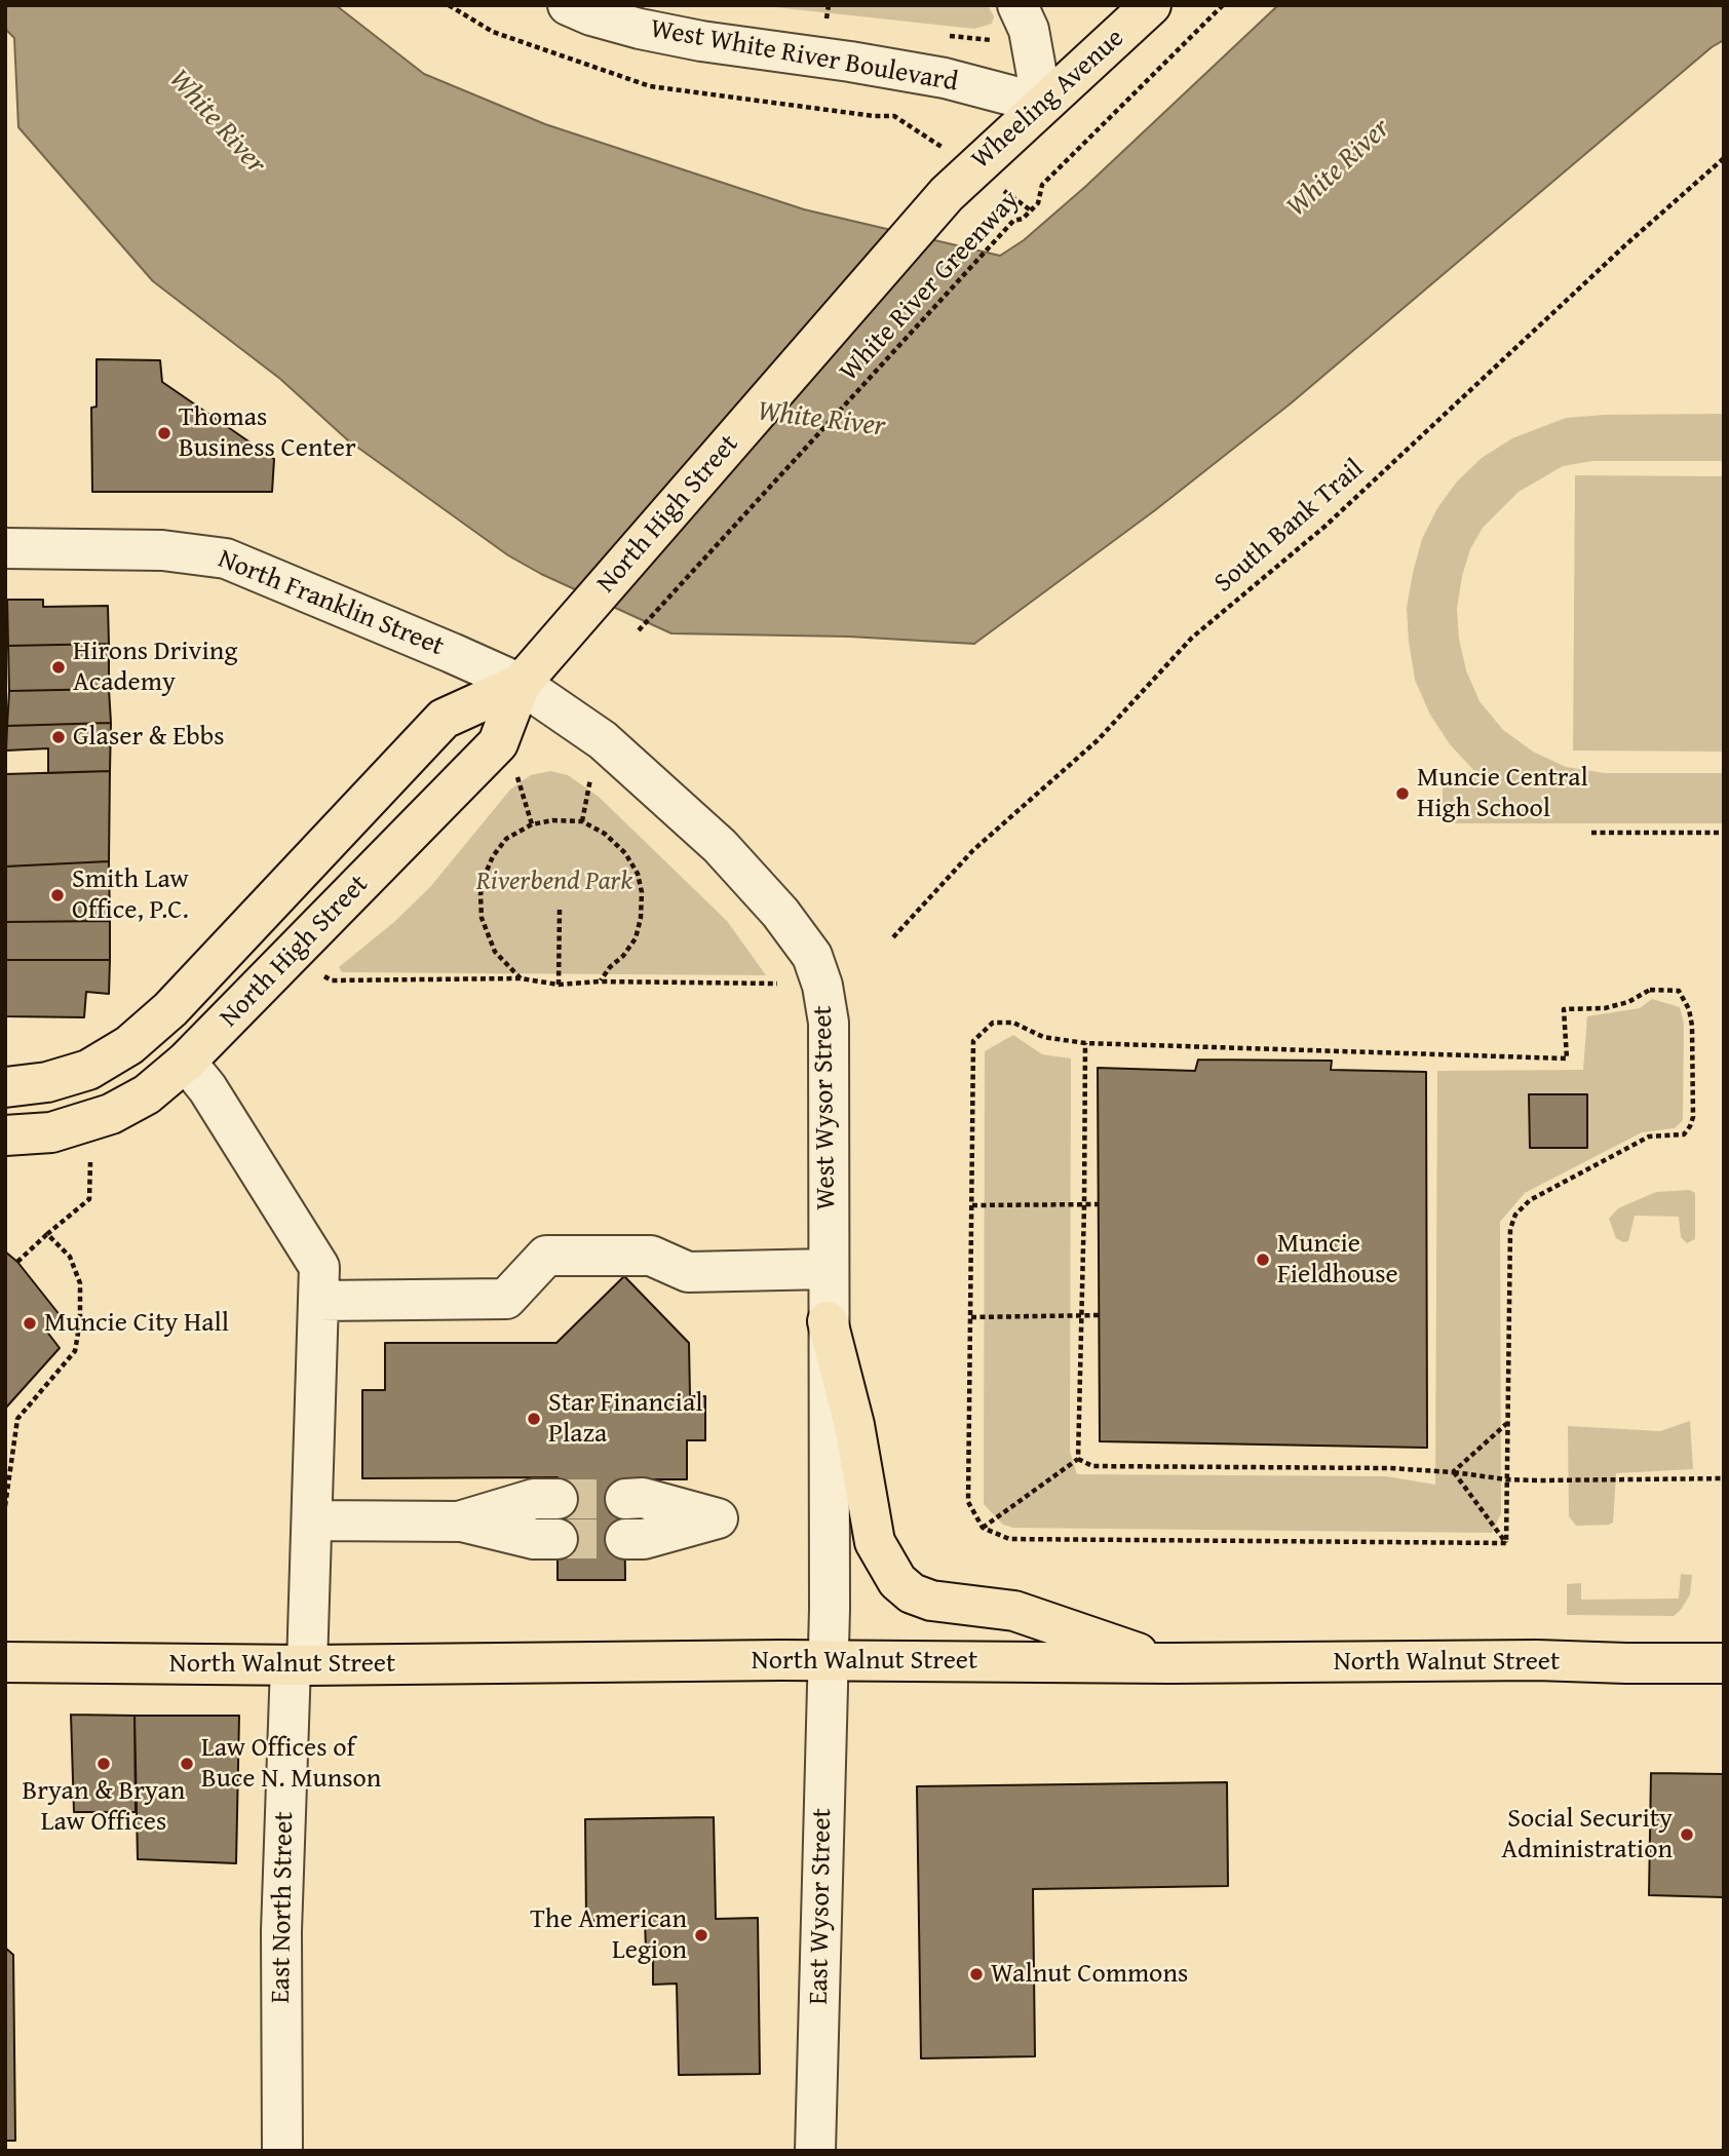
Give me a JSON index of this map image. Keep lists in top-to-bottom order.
{
  "streets": {
    "main road": ["Wheeling Avenue", "North High Street", "North Walnut Street"],
    "street": [
      "West White River Boulevard",
      "North Franklin Street",
      "West Wysor Street",
      "East Wysor Street",
      "East North Street"
    ],
    "path": ["White River Greenway", "South Bank Trail"]
  },
  "crossings": [
    ["West White River Boulevard", "Wheeling Avenue"],
    ["Wheeling Avenue", "North High Street"],
    ["North High Street", "North Franklin Street"],
    ["North High Street", "West Wysor Street"],
    ["North High Street", "East North Street"],
    ["North Franklin Street", "West Wysor Street"],
    ["West Wysor Street", "North Walnut Street"],
    ["West Wysor Street", "East Wysor Street"],
    ["North Walnut Street", "East Wysor Street"],
    ["North Walnut Street", "East North Street"]
  ],
  "water": ["White River"],
  "parks": ["Riverbend Park"],
  "places": [
    "Thomas Business Center",
    "Hirons Driving Academy",
    "Glaser & Ebbs",
    "Muncie Central High School",
    "Smith Law Office, P.C.",
    "Muncie Fieldhouse",
    "Muncie City Hall",
    "Star Financial Plaza",
    "Bryan & Bryan Law Offices",
    "Law Offices of Buce N. Munson",
    "Social Security Administration",
    "The American Legion",
    "Walnut Commons"
  ]
}
